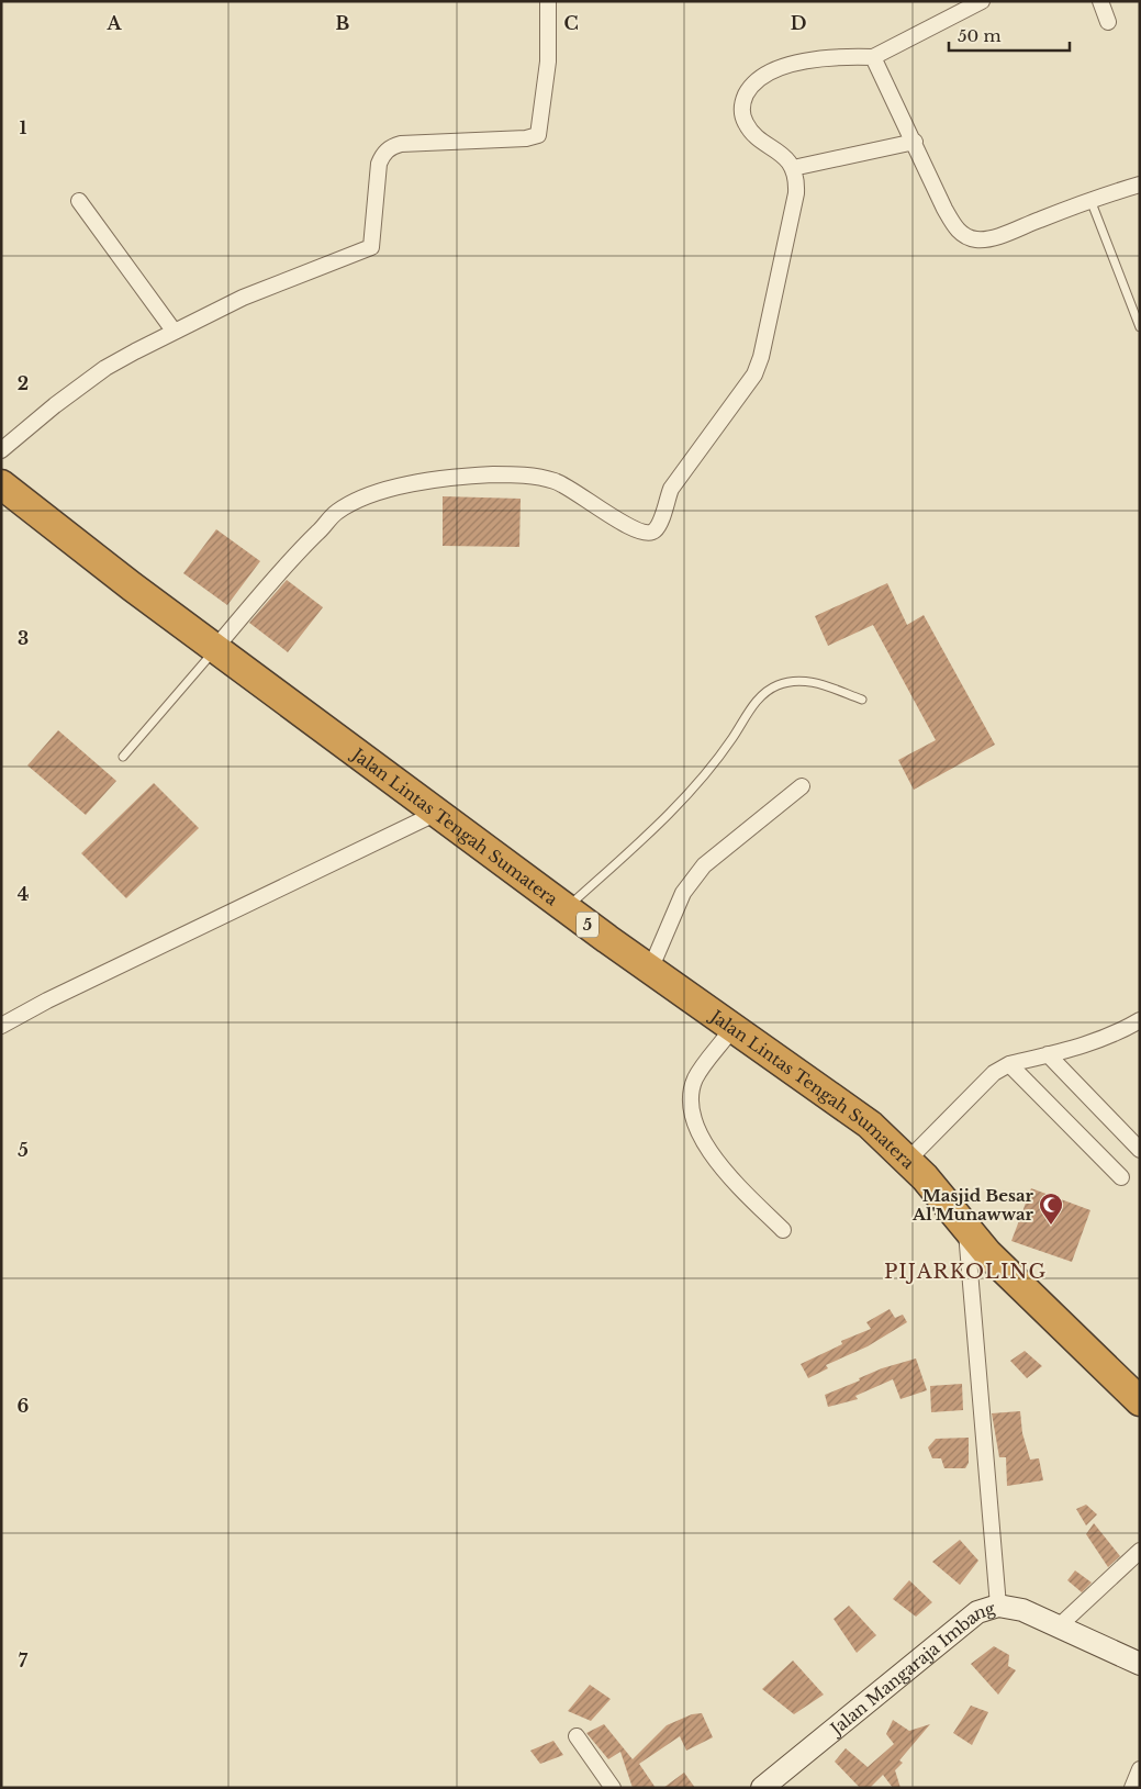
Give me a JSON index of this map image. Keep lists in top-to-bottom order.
{
  "streets": {
    "highway": ["Jalan Lintas Tengah Sumatera", "5"],
    "street": ["Jalan Mangaraja Imbang"]
  },
  "districts": ["PIJARKOLING"],
  "places": {
    "mosque": ["Masjid Besar Al'Munawwar"]
  },
  "scale_bar": "50 m",
  "grid": {
    "columns": [
      "A",
      "B",
      "C",
      "D"
    ],
    "rows": [
      "1",
      "2",
      "3",
      "4",
      "5",
      "6",
      "7"
    ]
  }
}
